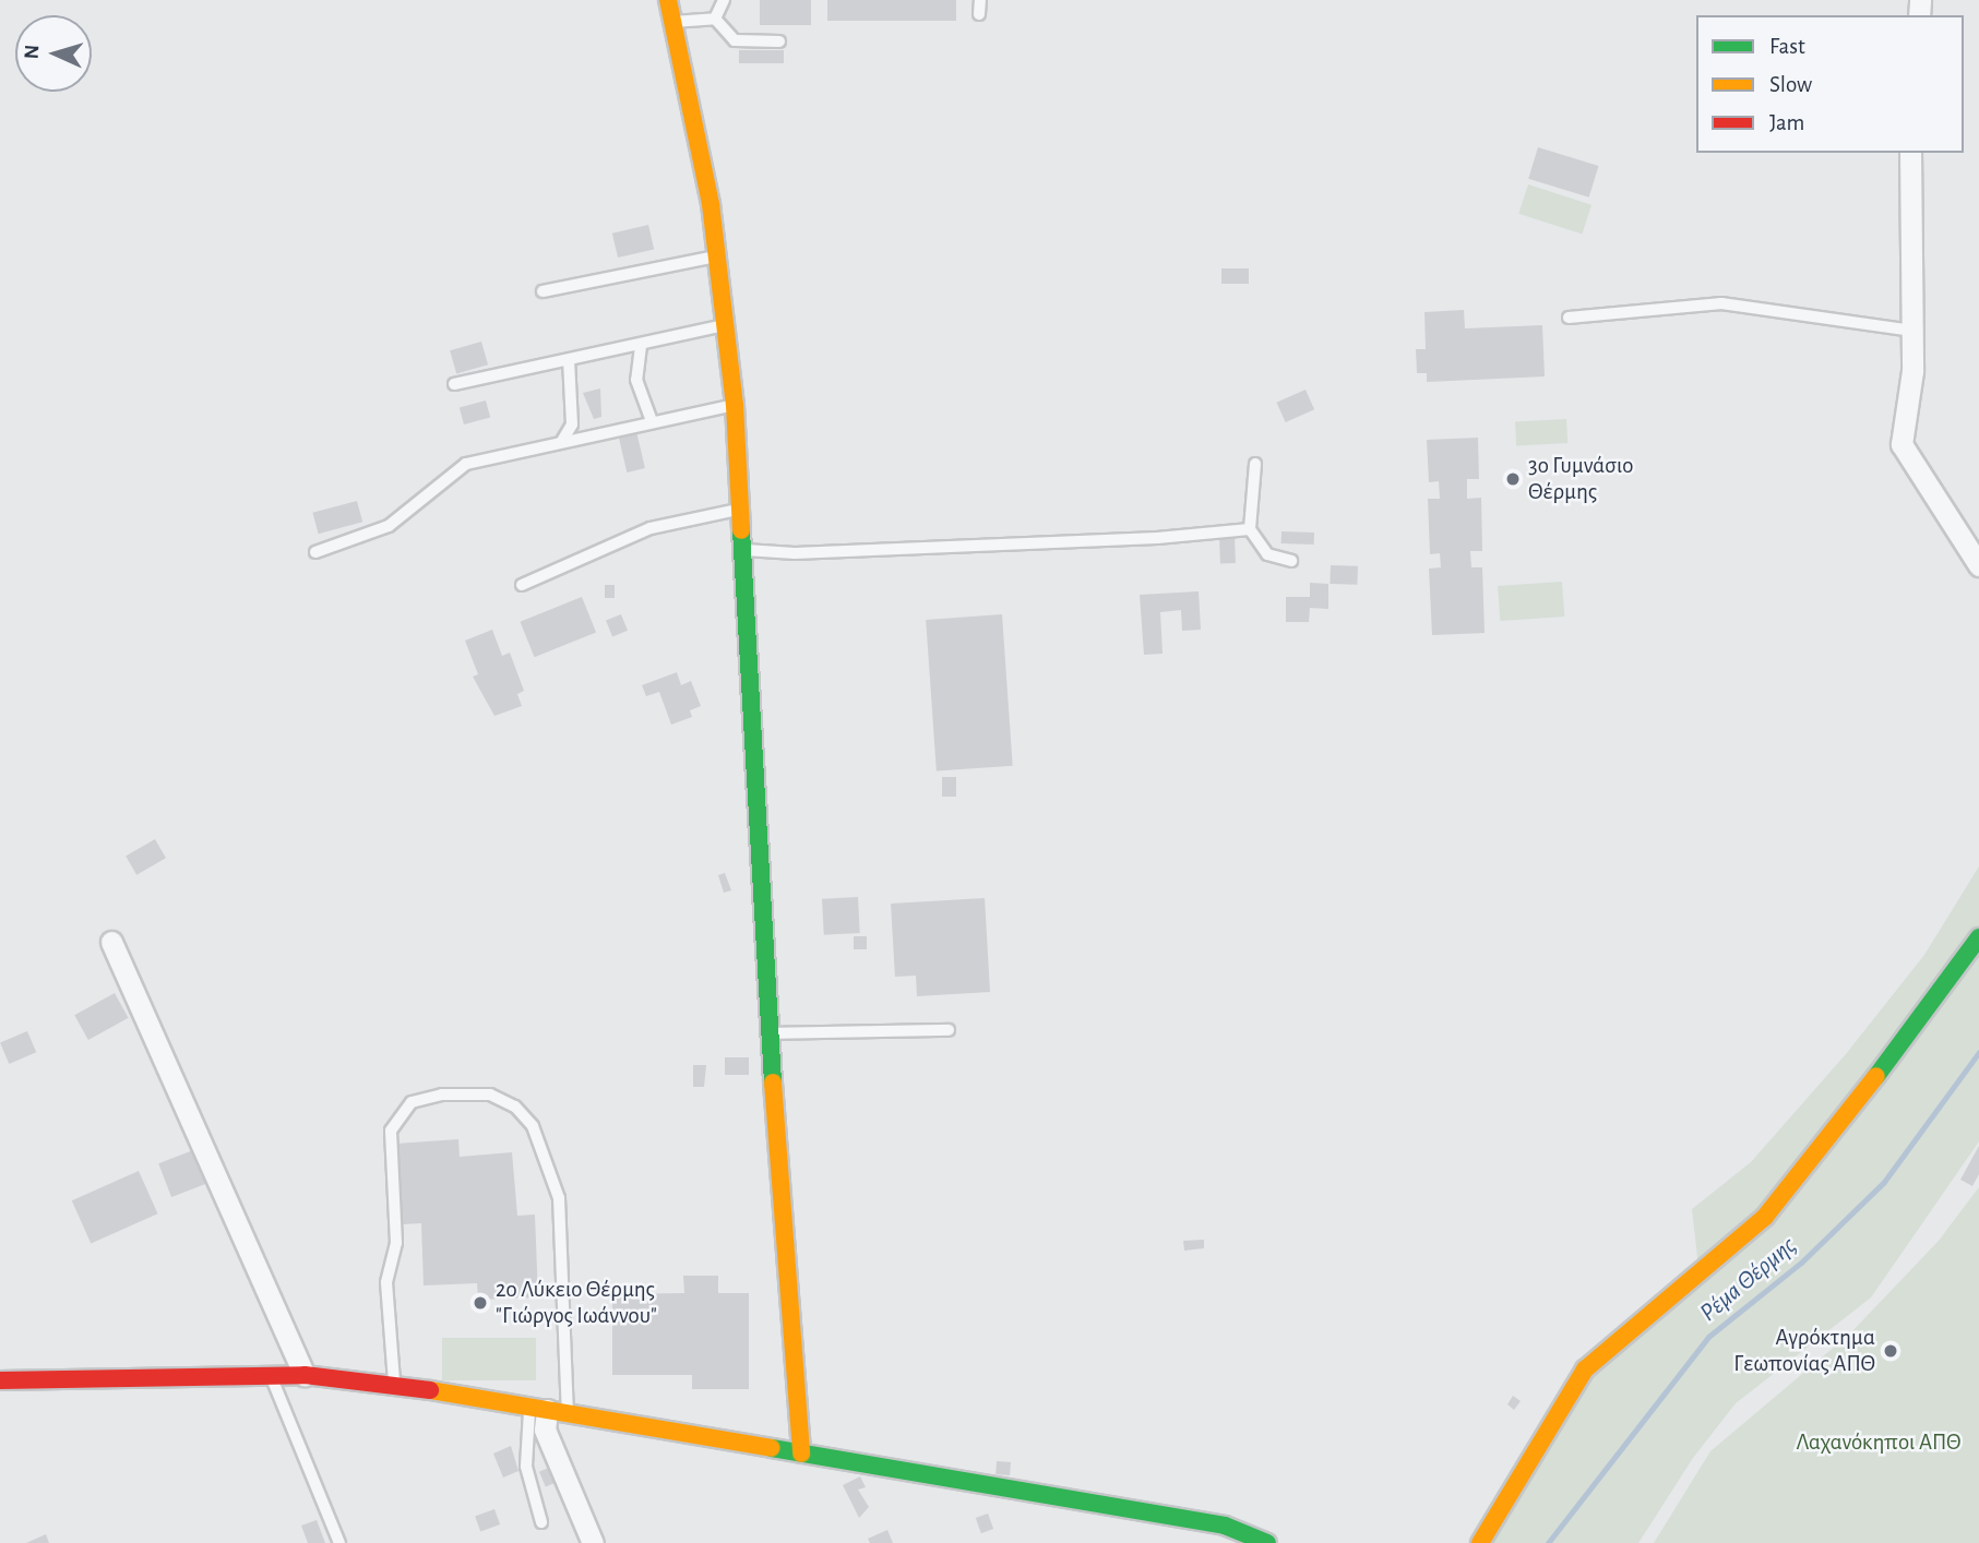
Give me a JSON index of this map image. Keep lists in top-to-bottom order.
{
  "water": ["Ρέμα Θέρμης"],
  "parks": ["Λαχανόκηποι ΑΠΘ"],
  "places": ["3ο Γυμνάσιο Θέρμης", "2ο Λύκειο Θέρμης \"Γιώργος Ιωάννου\"", "Αγρόκτημα Γεωπονίας ΑΠΘ"],
  "legend": ["Fast", "Slow", "Jam"],
  "north": "left"
}
